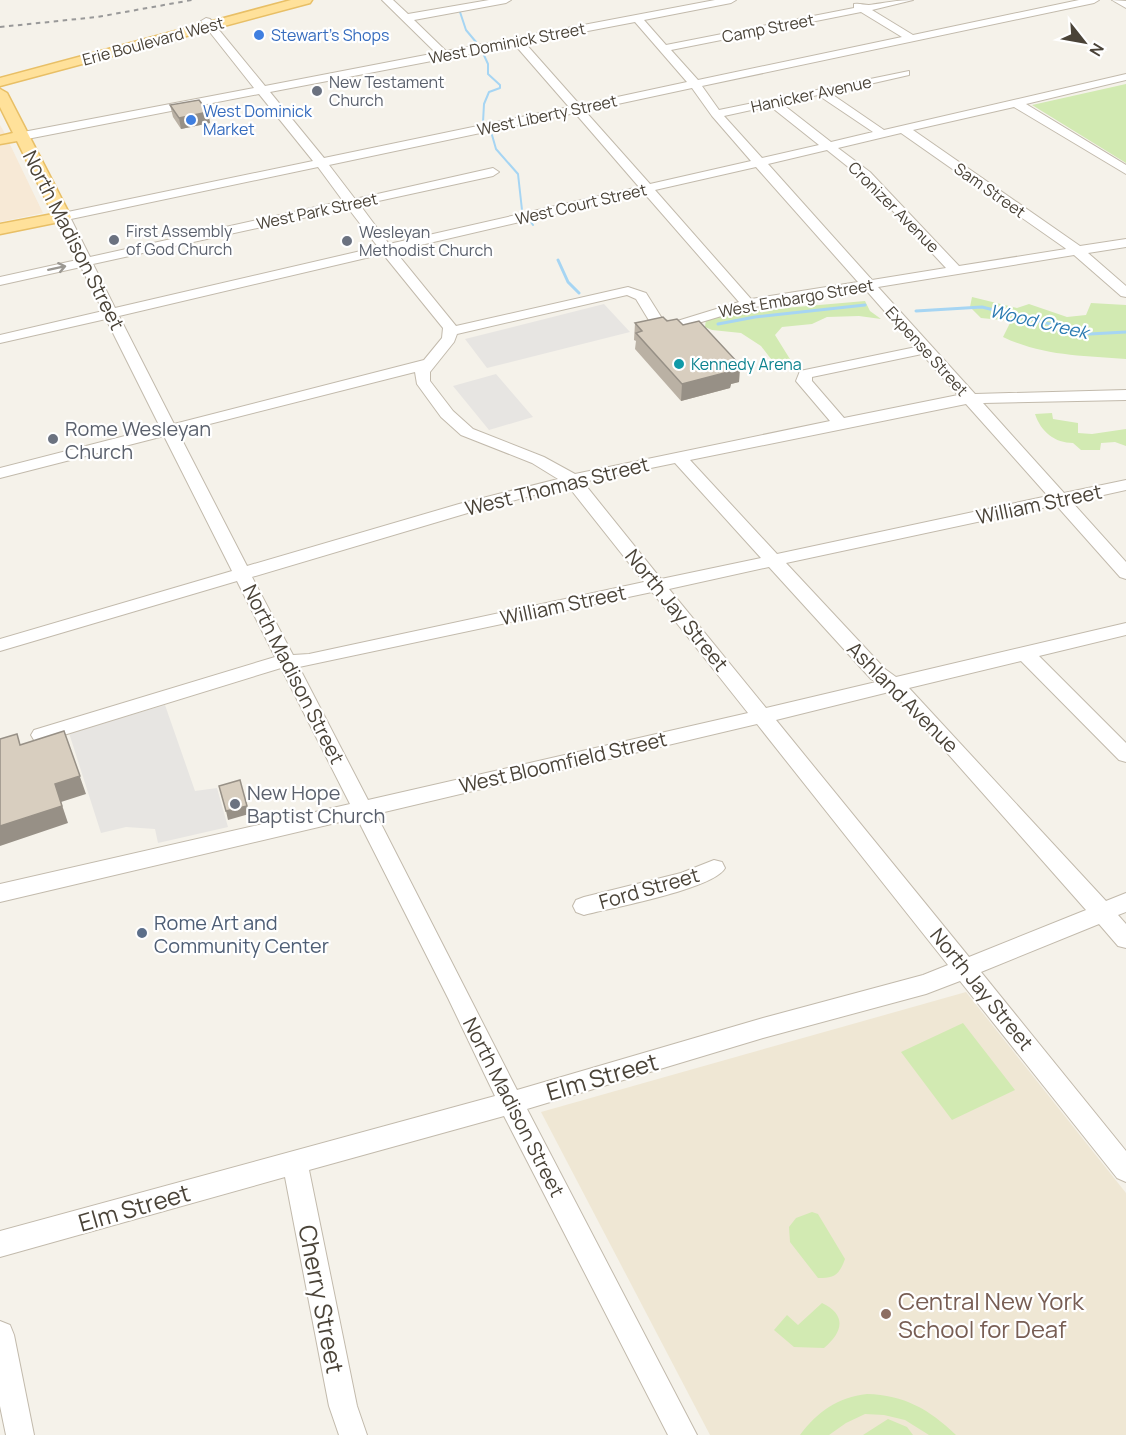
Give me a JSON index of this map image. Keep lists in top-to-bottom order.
{
  "streets": {
    "main road": [
      "Erie Boulevard West",
      "West Dominick Street",
      "West Liberty Street",
      "North Madison Street"
    ],
    "street": [
      "Camp Street",
      "Hanicker Avenue",
      "Sam Street",
      "West Court Street",
      "Cronizer Avenue",
      "West Park Street",
      "West Embargo Street",
      "Expense Street",
      "West Thomas Street",
      "William Street",
      "North Jay Street",
      "Ashland Avenue",
      "West Bloomfield Street",
      "Ford Street",
      "Elm Street",
      "Cherry Street"
    ]
  },
  "crossings": [
    ["Camp Street", "Expense Street"],
    ["West Dominick Street", "North Madison Street"],
    ["West Dominick Street", "Expense Street"],
    ["Hanicker Avenue", "Cronizer Avenue"],
    ["Hanicker Avenue", "Expense Street"],
    ["West Liberty Street", "North Madison Street"],
    ["West Liberty Street", "Expense Street"],
    ["Sam Street", "West Court Street"],
    ["Sam Street", "West Embargo Street"],
    ["West Court Street", "Cronizer Avenue"],
    ["West Court Street", "North Madison Street"],
    ["West Court Street", "Expense Street"],
    ["Cronizer Avenue", "West Embargo Street"],
    ["West Park Street", "North Madison Street"],
    ["North Madison Street", "West Thomas Street"],
    ["North Madison Street", "William Street"],
    ["North Madison Street", "West Bloomfield Street"],
    ["North Madison Street", "Elm Street"],
    ["West Embargo Street", "Expense Street"],
    ["Expense Street", "West Thomas Street"],
    ["Expense Street", "William Street"],
    ["West Thomas Street", "North Jay Street"],
    ["West Thomas Street", "Ashland Avenue"],
    ["William Street", "North Jay Street"],
    ["William Street", "Ashland Avenue"],
    ["North Jay Street", "West Bloomfield Street"],
    ["North Jay Street", "Elm Street"],
    ["Ashland Avenue", "West Bloomfield Street"],
    ["Ashland Avenue", "Elm Street"],
    ["Elm Street", "Cherry Street"]
  ],
  "water": ["Wood Creek"],
  "places": [
    "Stewart's Shops",
    "New Testament Church",
    "West Dominick Market",
    "First Assembly of God Church",
    "Wesleyan Methodist Church",
    "Kennedy Arena",
    "Rome Wesleyan Church",
    "New Hope Baptist Church",
    "Rome Art and Community Center",
    "Central New York School for Deaf"
  ],
  "north": "bottom right"
}
